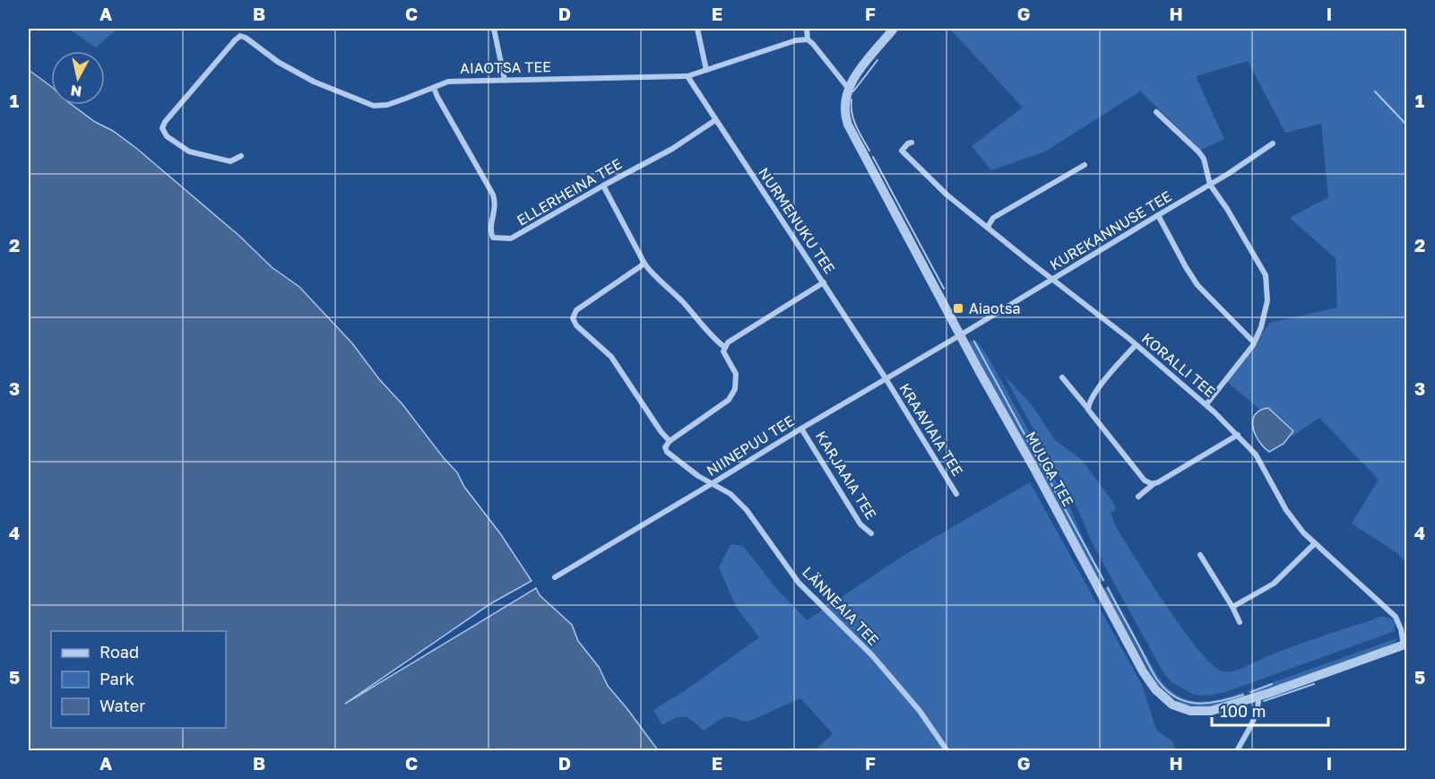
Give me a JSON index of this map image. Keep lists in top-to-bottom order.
{
  "streets": {
    "street": [
      "AIAOTSA TEE",
      "ELLERHEINA TEE",
      "NURMENUKU TEE",
      "KUREKANNUSE TEE",
      "KORALLI TEE",
      "KRAAVIAIA TEE",
      "NIINEPUU TEE",
      "MUUGA TEE",
      "KARJAAIA TEE",
      "LÄNNEAIA TEE"
    ]
  },
  "crossings": [
    ["AIAOTSA TEE", "ELLERHEINA TEE"],
    ["AIAOTSA TEE", "NURMENUKU TEE"],
    ["ELLERHEINA TEE", "NURMENUKU TEE"],
    ["NURMENUKU TEE", "KRAAVIAIA TEE"],
    ["NURMENUKU TEE", "NIINEPUU TEE"],
    ["KUREKANNUSE TEE", "KORALLI TEE"],
    ["KUREKANNUSE TEE", "NIINEPUU TEE"],
    ["KUREKANNUSE TEE", "MUUGA TEE"],
    ["KORALLI TEE", "MUUGA TEE"],
    ["KRAAVIAIA TEE", "NIINEPUU TEE"],
    ["NIINEPUU TEE", "MUUGA TEE"],
    ["NIINEPUU TEE", "KARJAAIA TEE"],
    ["NIINEPUU TEE", "LÄNNEAIA TEE"]
  ],
  "places": {
    "transit": ["Aiaotsa"]
  },
  "legend": ["Road", "Park", "Water"],
  "scale_bar": "100 m",
  "north": "bottom",
  "grid": {
    "columns": [
      "A",
      "B",
      "C",
      "D",
      "E",
      "F",
      "G",
      "H",
      "I"
    ],
    "rows": [
      "1",
      "2",
      "3",
      "4",
      "5"
    ]
  }
}
